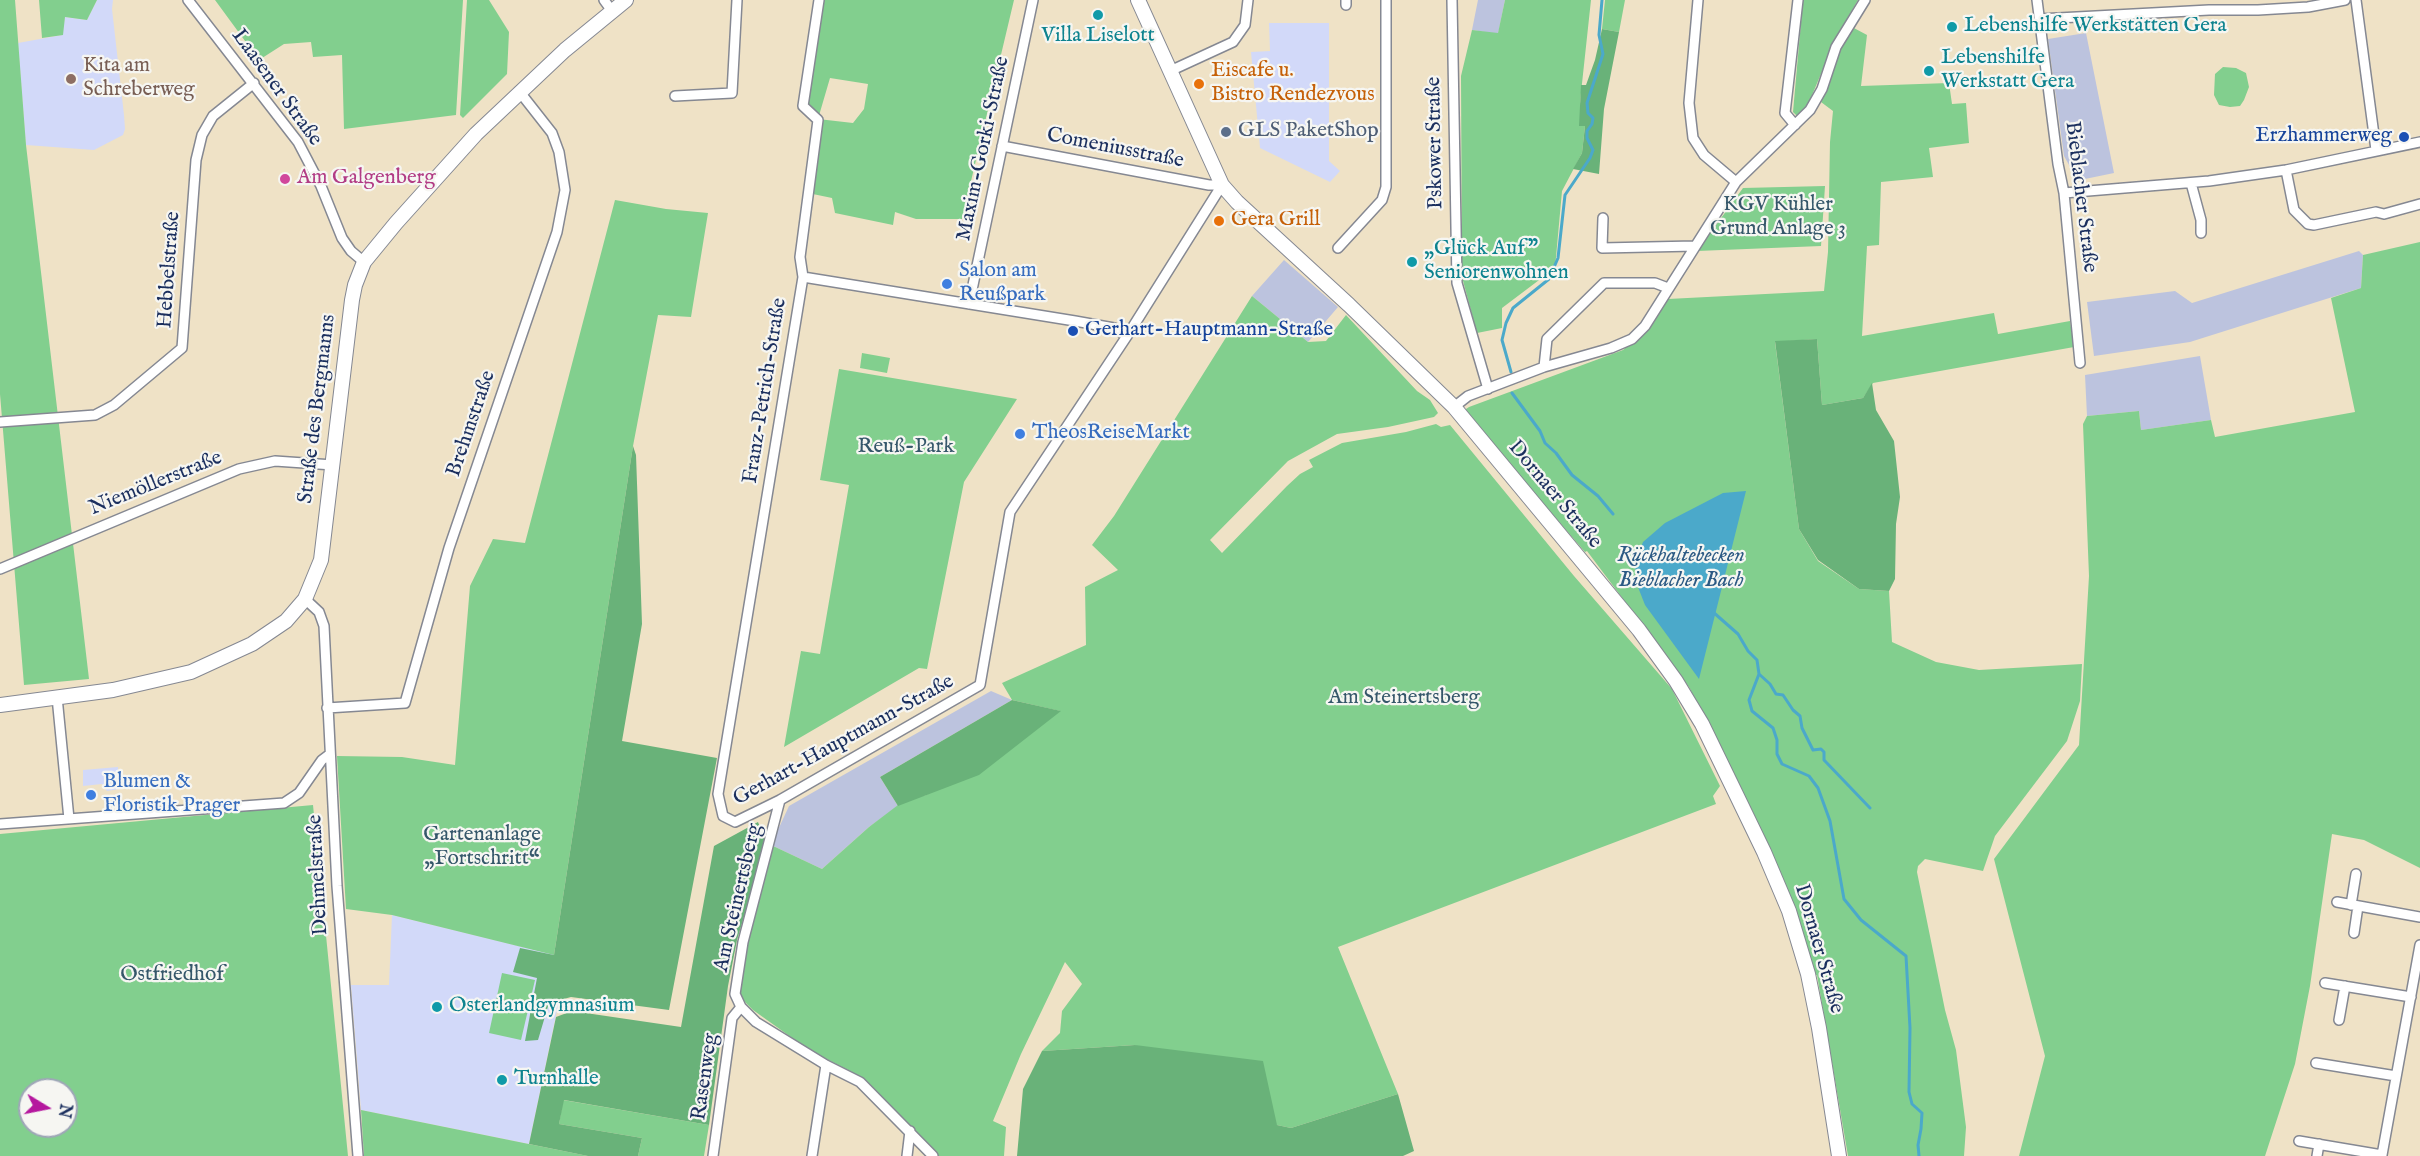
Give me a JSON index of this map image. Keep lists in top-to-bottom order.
{
  "streets": {
    "main road": ["Straße des Bergmanns", "Dornaer Straße"],
    "street": [
      "Laasener Straße",
      "Pskower Straße",
      "Maxim-Gorki-Straße",
      "Comeniusstraße",
      "Bieblacher Straße",
      "Hebbelstraße",
      "Franz-Petrich-Straße",
      "Brehmstraße",
      "Niemöllerstraße",
      "Gerhart-Hauptmann-Straße",
      "Dehmelstraße",
      "Am Steinertsberg",
      "Rasenweg"
    ]
  },
  "crossings": [
    ["Laasener Straße", "Hebbelstraße"],
    ["Laasener Straße", "Straße des Bergmanns"],
    ["Maxim-Gorki-Straße", "Comeniusstraße"],
    ["Comeniusstraße", "Dornaer Straße"],
    ["Comeniusstraße", "Gerhart-Hauptmann-Straße"],
    ["Franz-Petrich-Straße", "Gerhart-Hauptmann-Straße"],
    ["Straße des Bergmanns", "Brehmstraße"],
    ["Straße des Bergmanns", "Niemöllerstraße"],
    ["Straße des Bergmanns", "Dehmelstraße"],
    ["Brehmstraße", "Dehmelstraße"],
    ["Dornaer Straße", "Gerhart-Hauptmann-Straße"],
    ["Gerhart-Hauptmann-Straße", "Am Steinertsberg"],
    ["Am Steinertsberg", "Rasenweg"]
  ],
  "water": ["Rückhaltebecken Bieblacher Bach"],
  "parks": [
    "KGV Kühler Grund Anlage 3",
    "Reuß-Park",
    "Am Steinertsberg",
    "Gartenanlage „Fortschritt“",
    "Ostfriedhof"
  ],
  "places": [
    "Villa Liselott",
    "Lebenshilfe Werkstätten Gera",
    "Lebenshilfe Werkstatt Gera",
    "Kita am Schreberweg",
    "Eiscafe u. Bistro Rendezvous",
    "GLS PaketShop",
    "Erzhammerweg",
    "Am Galgenberg",
    "Gera Grill",
    "„Glück Auf\" Seniorenwohnen",
    "Salon am Reußpark",
    "Gerhart-Hauptmann-Straße",
    "TheosReiseMarkt",
    "Blumen & Floristik Prager",
    "Osterlandgymnasium",
    "Turnhalle"
  ],
  "north": "right"
}
